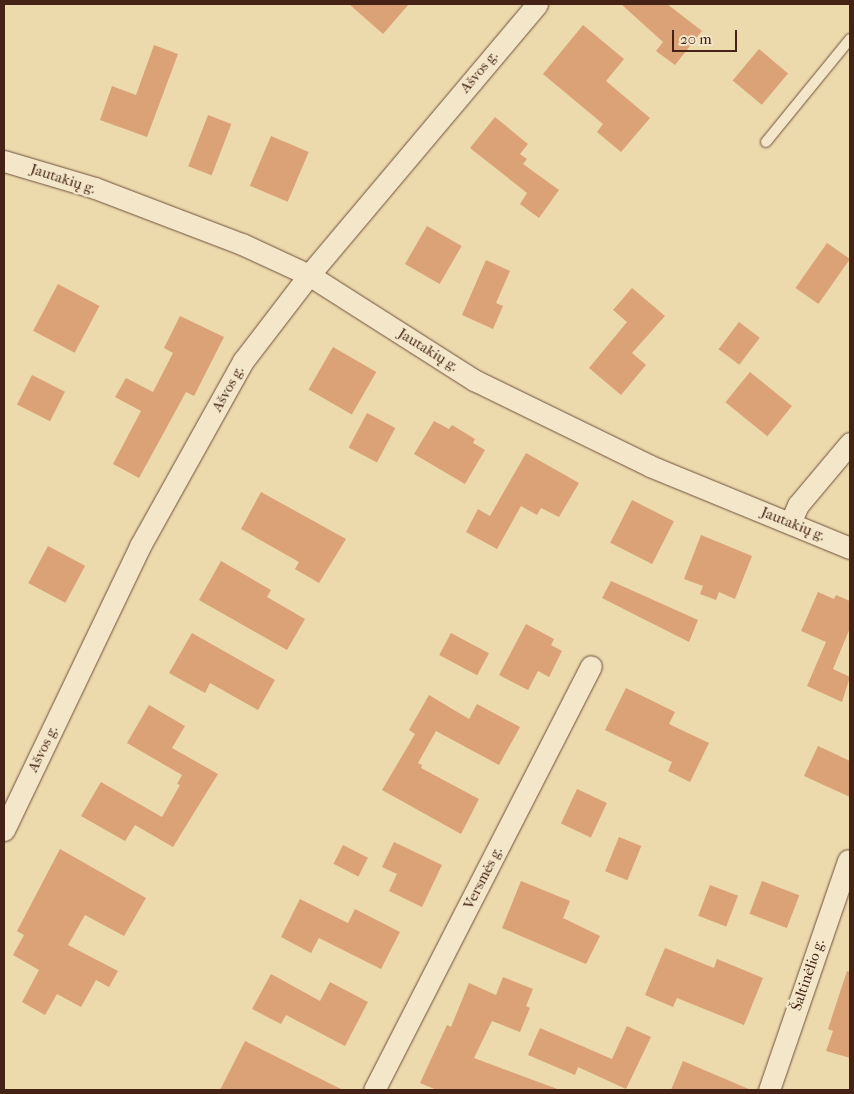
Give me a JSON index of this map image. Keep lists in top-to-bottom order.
{
  "streets": {
    "street": [
      "Ašvos g.",
      "Jautakių g.",
      "Versmės g.",
      "Šaltinėlio g."
    ]
  },
  "crossings": [
    ["Ašvos g.", "Jautakių g."]
  ],
  "scale_bar": "20 m"
}
